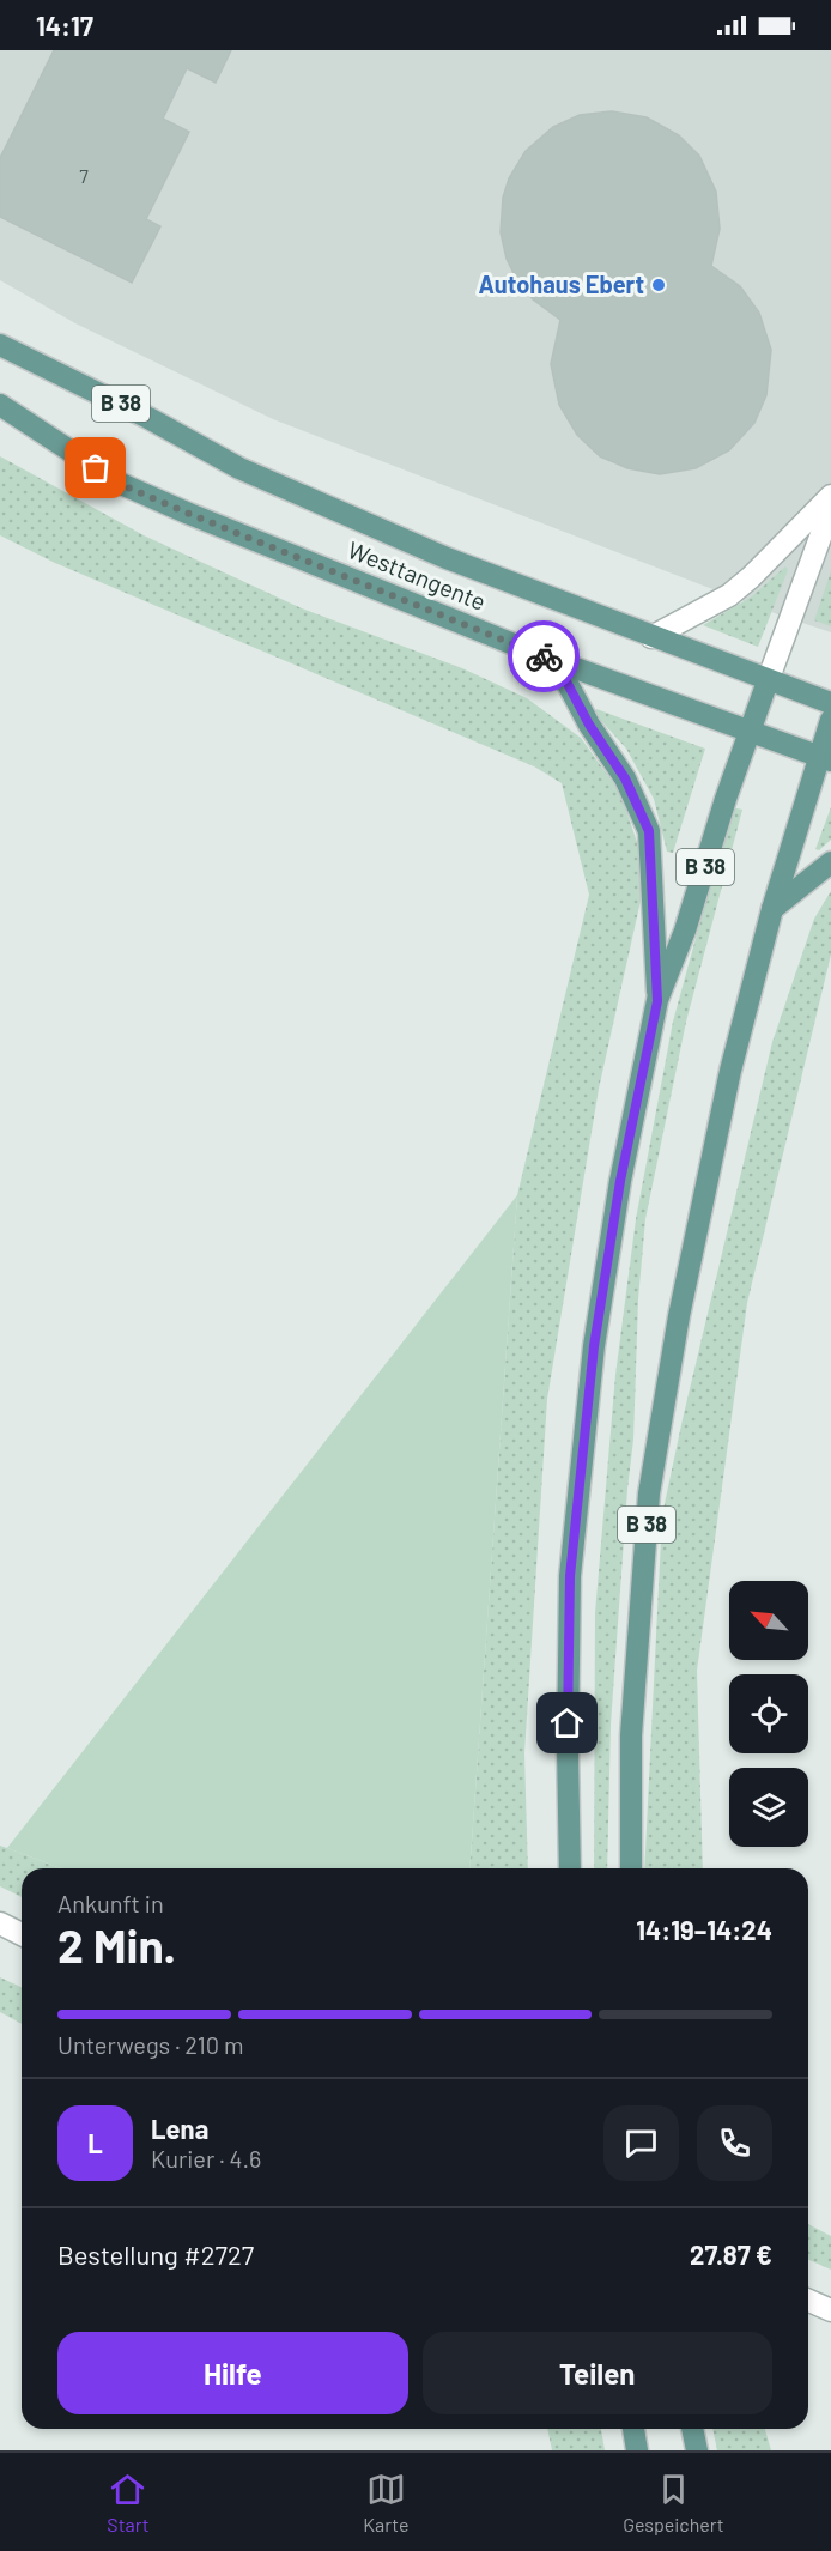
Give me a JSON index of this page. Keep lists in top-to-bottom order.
{
  "streets": {
    "main road": ["B 38", "Westtangente"]
  },
  "crossings": [
    ["B 38", "Westtangente"]
  ],
  "places": ["Autohaus Ebert"],
  "house_numbers": ["7"],
  "north": "top left",
  "page": {
    "status": "14:17",
    "heading": ["2 Min.", "Ankunft in", "14:19–14:24"],
    "panel": [
      "Lena",
      "Kurier · 4.6",
      "Bestellung #2727",
      "27.87 €"
    ],
    "bar": "Unterwegs · 210 m",
    "round": "L",
    "buttons": ["Hilfe", "Teilen"],
    "tabs": ["Start", "Karte", "Gespeichert"]
  }
}
